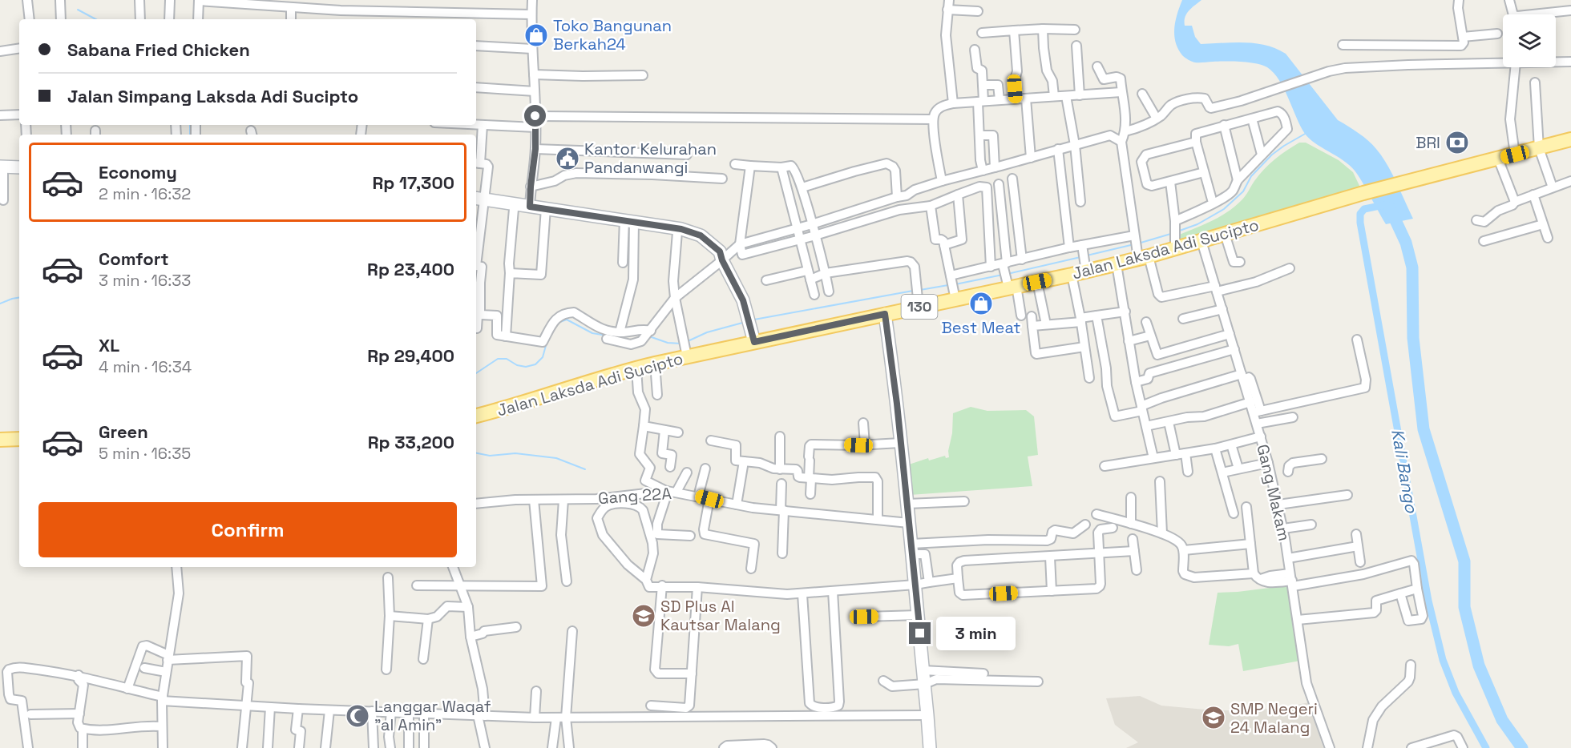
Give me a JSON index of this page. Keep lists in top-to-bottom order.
{
  "streets": {
    "main road": ["Jalan Laksda Adi Sucipto", "130"],
    "street": ["Gang Makam", "Gang 22A"]
  },
  "crossings": [
    ["Jalan Laksda Adi Sucipto", "Gang Makam"]
  ],
  "water": ["Kali Bango"],
  "places": {
    "shop": ["Toko Bangunan Berkah24", "Best Meat"],
    "bank": ["BRI"],
    "public building": ["Kantor Kelurahan Pandanwangi"],
    "school or university": ["SD Plus Al Kautsar Malang", "SMP Negeri 24 Malang"],
    "mosque": ["Langgar Waqaf \"al Amin\""]
  },
  "page": {
    "banner": ["Sabana Fried Chicken", "Jalan Simpang Laksda Adi Sucipto"],
    "list": [
      {
        "name": "Economy",
        "note": "2 min · 16:32",
        "value": "Rp 17,300"
      },
      {
        "name": "Comfort",
        "note": "3 min · 16:33",
        "value": "Rp 23,400"
      },
      {
        "name": "XL",
        "note": "4 min · 16:34",
        "value": "Rp 29,400"
      },
      {
        "name": "Green",
        "note": "5 min · 16:35",
        "value": "Rp 33,200"
      }
    ],
    "buttons": "Confirm",
    "bubble": "3 min"
  }
}
